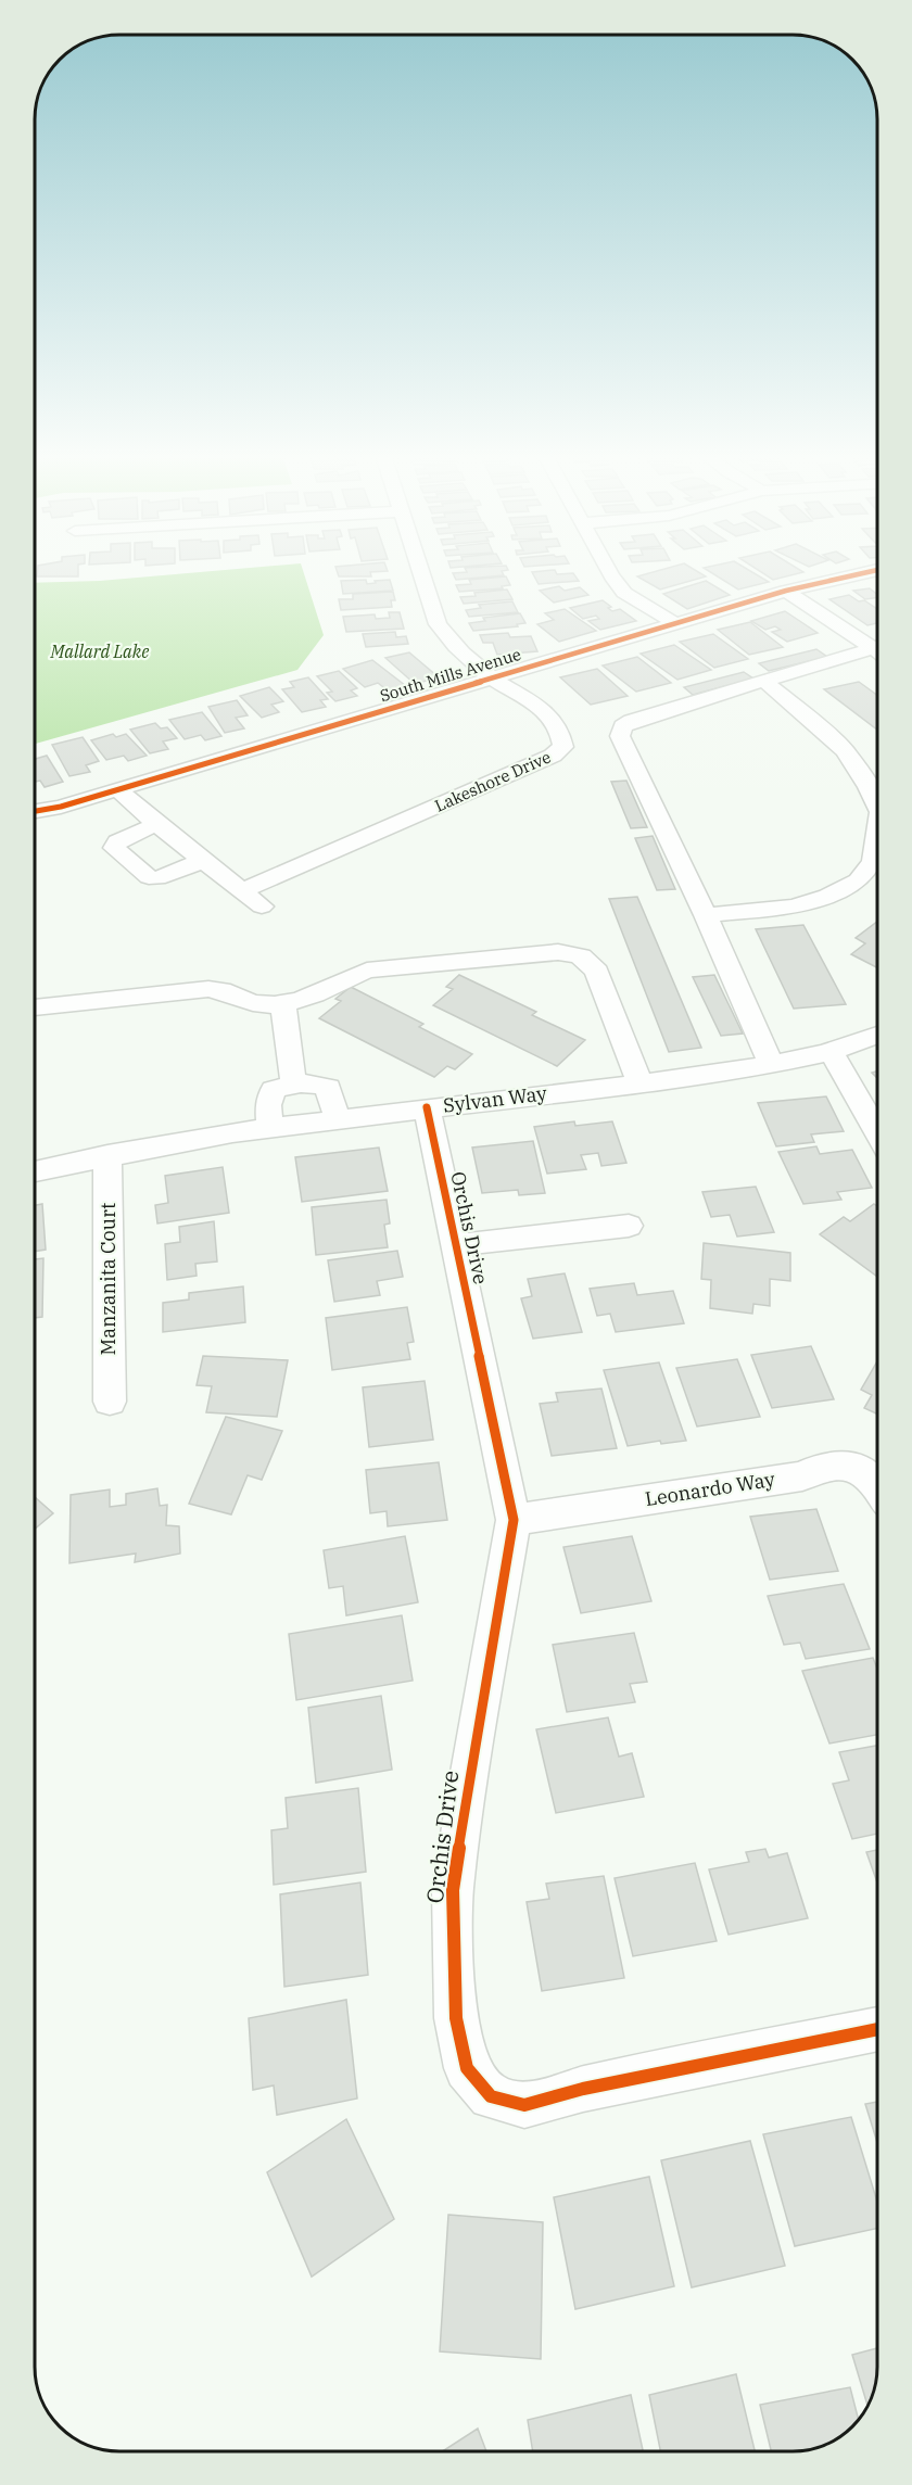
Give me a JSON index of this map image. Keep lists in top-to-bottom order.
{
  "streets": {
    "street": [
      "South Mills Avenue",
      "Lakeshore Drive",
      "Sylvan Way",
      "Orchis Drive",
      "Manzanita Court",
      "Leonardo Way"
    ]
  },
  "crossings": [
    ["South Mills Avenue", "Lakeshore Drive"],
    ["Sylvan Way", "Orchis Drive"],
    ["Sylvan Way", "Manzanita Court"],
    ["Orchis Drive", "Leonardo Way"]
  ],
  "water": ["Mallard Lake"]
}
